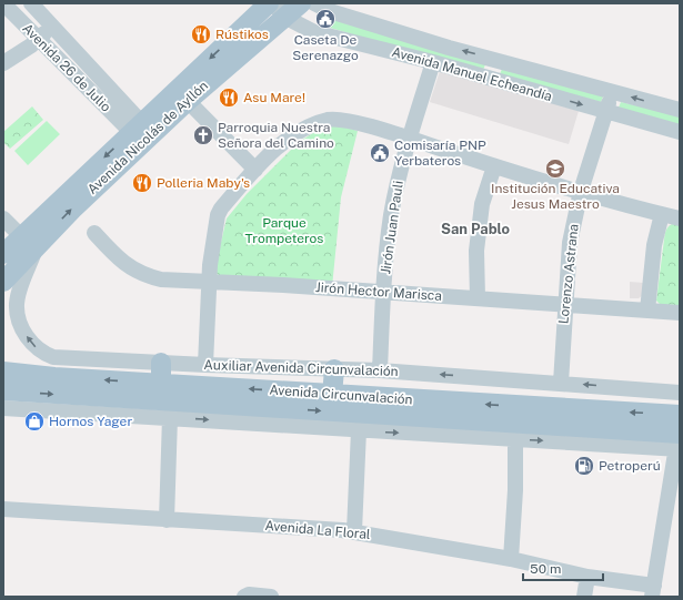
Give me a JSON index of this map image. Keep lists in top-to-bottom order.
{
  "streets": {
    "main road": ["Avenida Nicolás de Ayllón", "Avenida Circunvalación"],
    "street": [
      "Avenida 26 de Julio",
      "Avenida Manuel Echeandía",
      "Jirón Juan Pauli",
      "Lorenzo Astrana",
      "Jirón Hector Marisca",
      "Auxiliar Avenida Circunvalación",
      "Avenida La Floral"
    ]
  },
  "crossings": [
    ["Avenida 26 de Julio", "Avenida Nicolás de Ayllón"],
    ["Avenida Manuel Echeandía", "Avenida Nicolás de Ayllón"],
    ["Avenida Manuel Echeandía", "Jirón Juan Pauli"],
    ["Avenida Manuel Echeandía", "Lorenzo Astrana"],
    ["Avenida Nicolás de Ayllón", "Auxiliar Avenida Circunvalación"],
    ["Jirón Juan Pauli", "Jirón Hector Marisca"],
    ["Jirón Juan Pauli", "Auxiliar Avenida Circunvalación"],
    ["Lorenzo Astrana", "Jirón Hector Marisca"],
    ["Lorenzo Astrana", "Auxiliar Avenida Circunvalación"]
  ],
  "districts": ["San Pablo"],
  "parks": ["Parque Trompeteros"],
  "places": {
    "public building": ["Caseta De Serenazgo", "Comisaría PNP Yerbateros"],
    "restaurant": ["Rústikos", "Asu Mare!", "Polleria Maby's"],
    "church": ["Parroquia Nuestra Señora del Camino"],
    "school or university": ["Institución Educativa Jesus Maestro"],
    "shop": ["Hornos Yager"],
    "fuel station": ["Petroperú"]
  },
  "scale_bar": "50 m"
}
